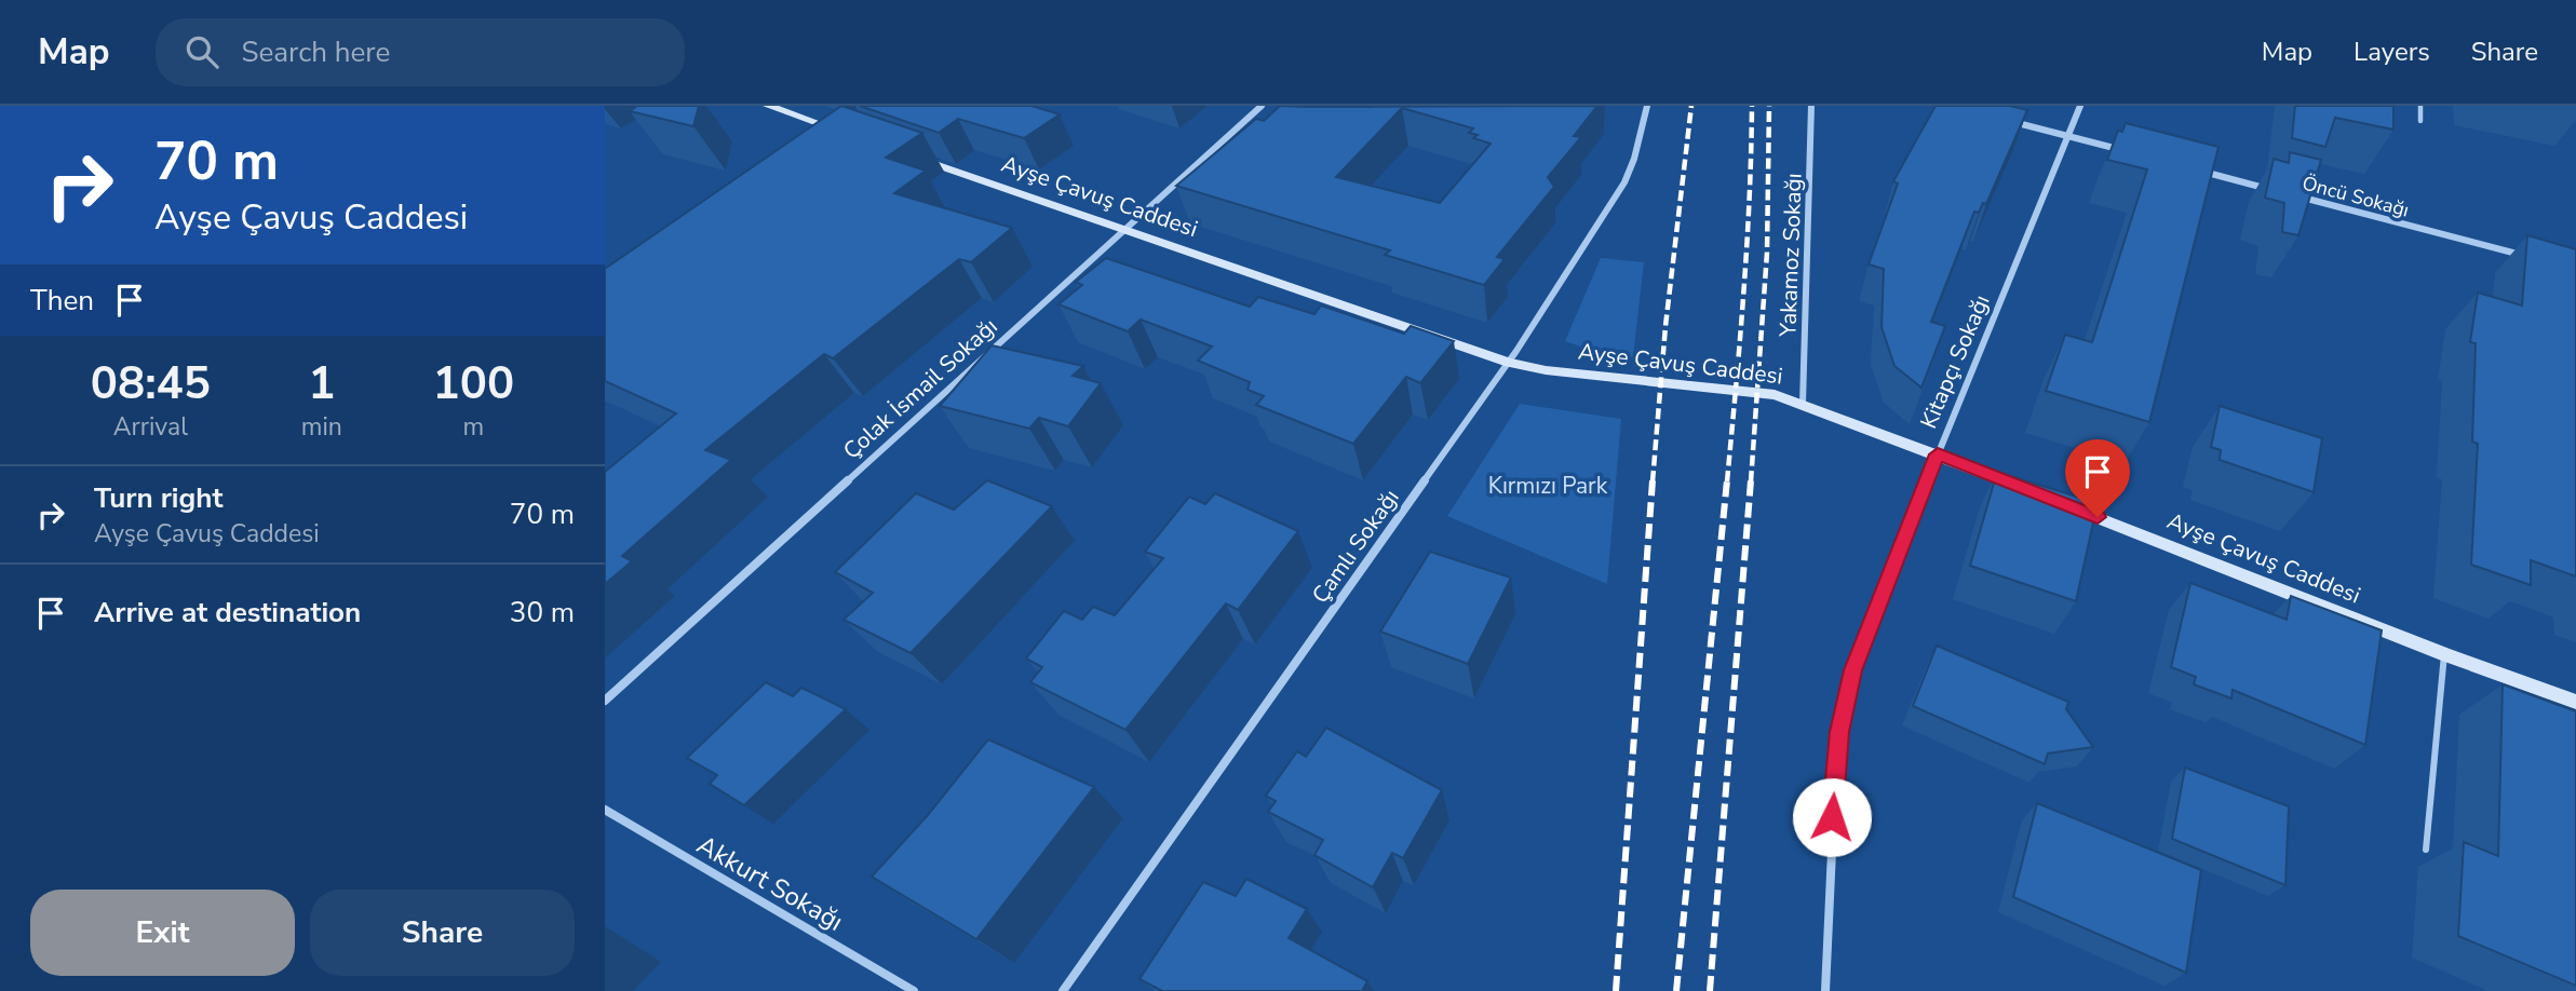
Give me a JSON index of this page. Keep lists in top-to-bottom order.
{
  "streets": {
    "street": [
      "Ayşe Çavuş Caddesi",
      "Öncü Sokağı",
      "Yakamoz Sokağı",
      "Kitapçı Sokağı",
      "Çolak İsmail Sokağı",
      "Çamlı Sokağı",
      "Akkurt Sokağı"
    ]
  },
  "crossings": [
    ["Ayşe Çavuş Caddesi", "Yakamoz Sokağı"],
    ["Ayşe Çavuş Caddesi", "Kitapçı Sokağı"],
    ["Ayşe Çavuş Caddesi", "Çolak İsmail Sokağı"],
    ["Ayşe Çavuş Caddesi", "Çamlı Sokağı"]
  ],
  "parks": ["Kırmızı Park"],
  "page": {
    "header": "Map",
    "search": "Search here",
    "nav": ["Map", "Layers", "Share"],
    "turn": ["70 m", "Ayşe Çavuş Caddesi"],
    "then": "Then",
    "eta": [
      "08:45",
      "Arrival",
      "1",
      "min",
      "100",
      "m"
    ],
    "list": [
      {
        "name": "Turn right",
        "note": "Ayşe Çavuş Caddesi",
        "value": "70 m"
      },
      {
        "name": "Arrive at destination",
        "value": "30 m"
      }
    ],
    "buttons": ["Exit", "Share"]
  }
}
